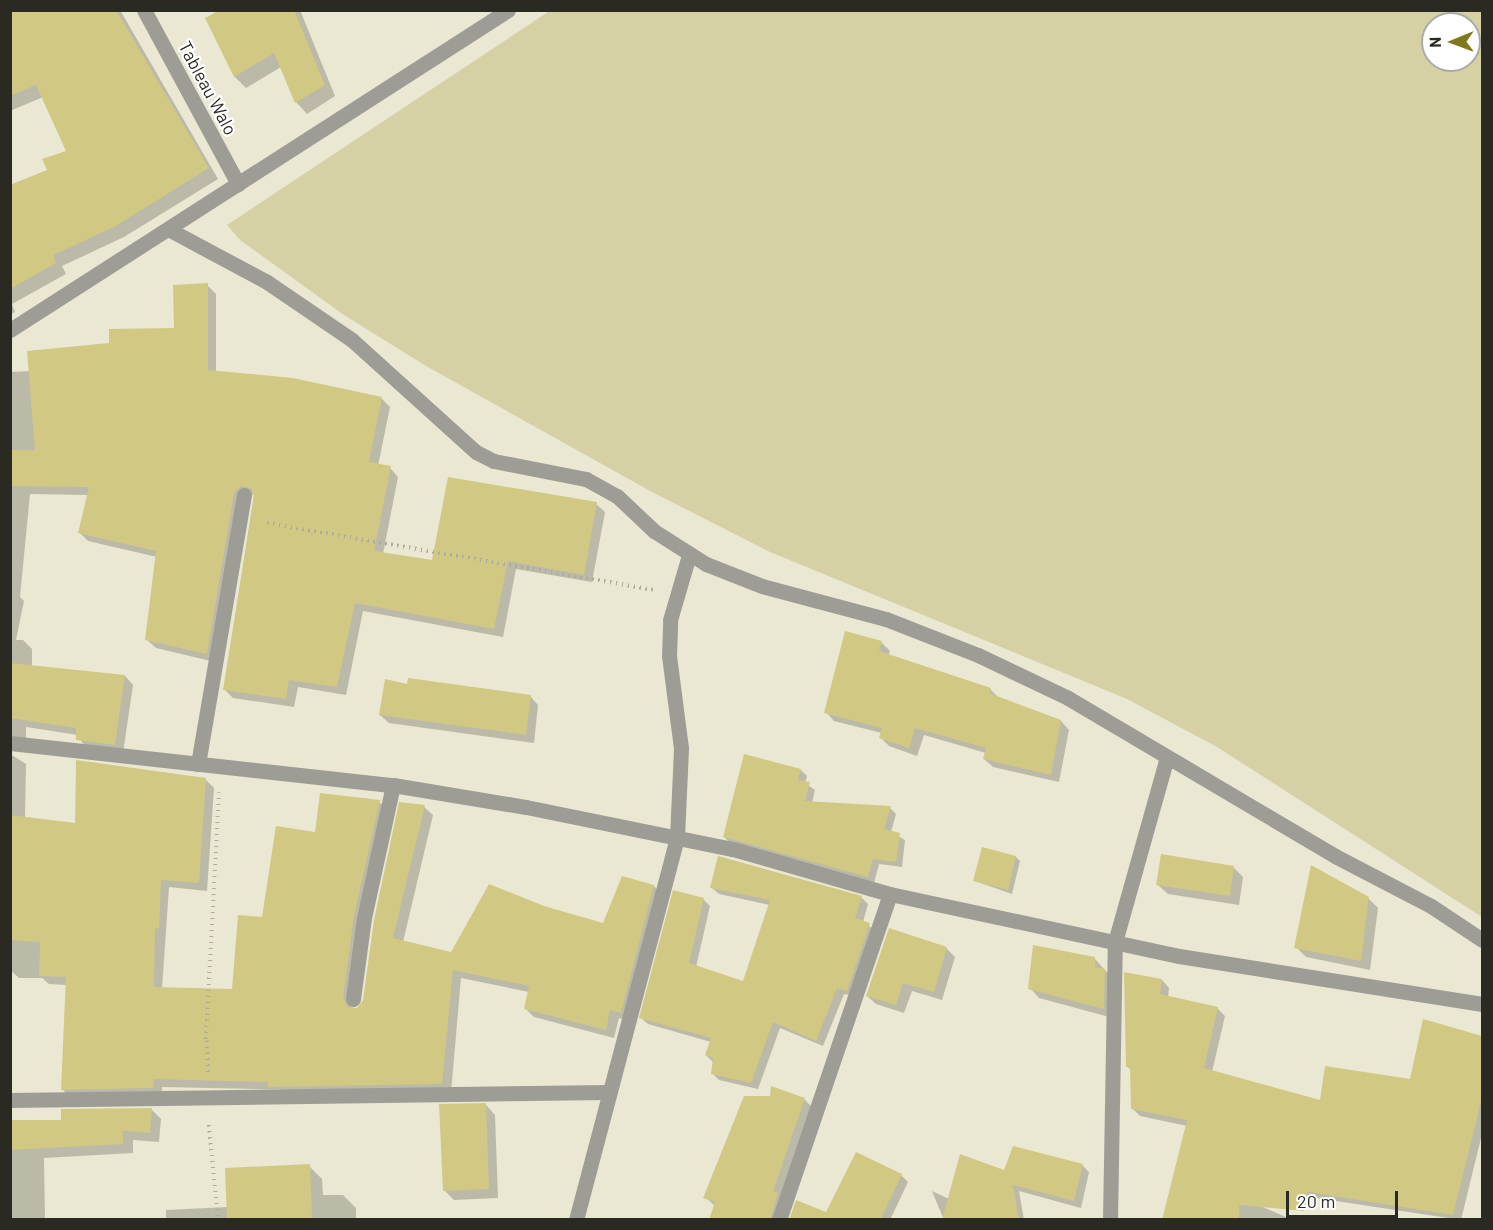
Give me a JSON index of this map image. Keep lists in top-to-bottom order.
{
  "streets": {
    "street": ["Tableau Walo"]
  },
  "scale_bar": "20 m",
  "north": "left"
}
